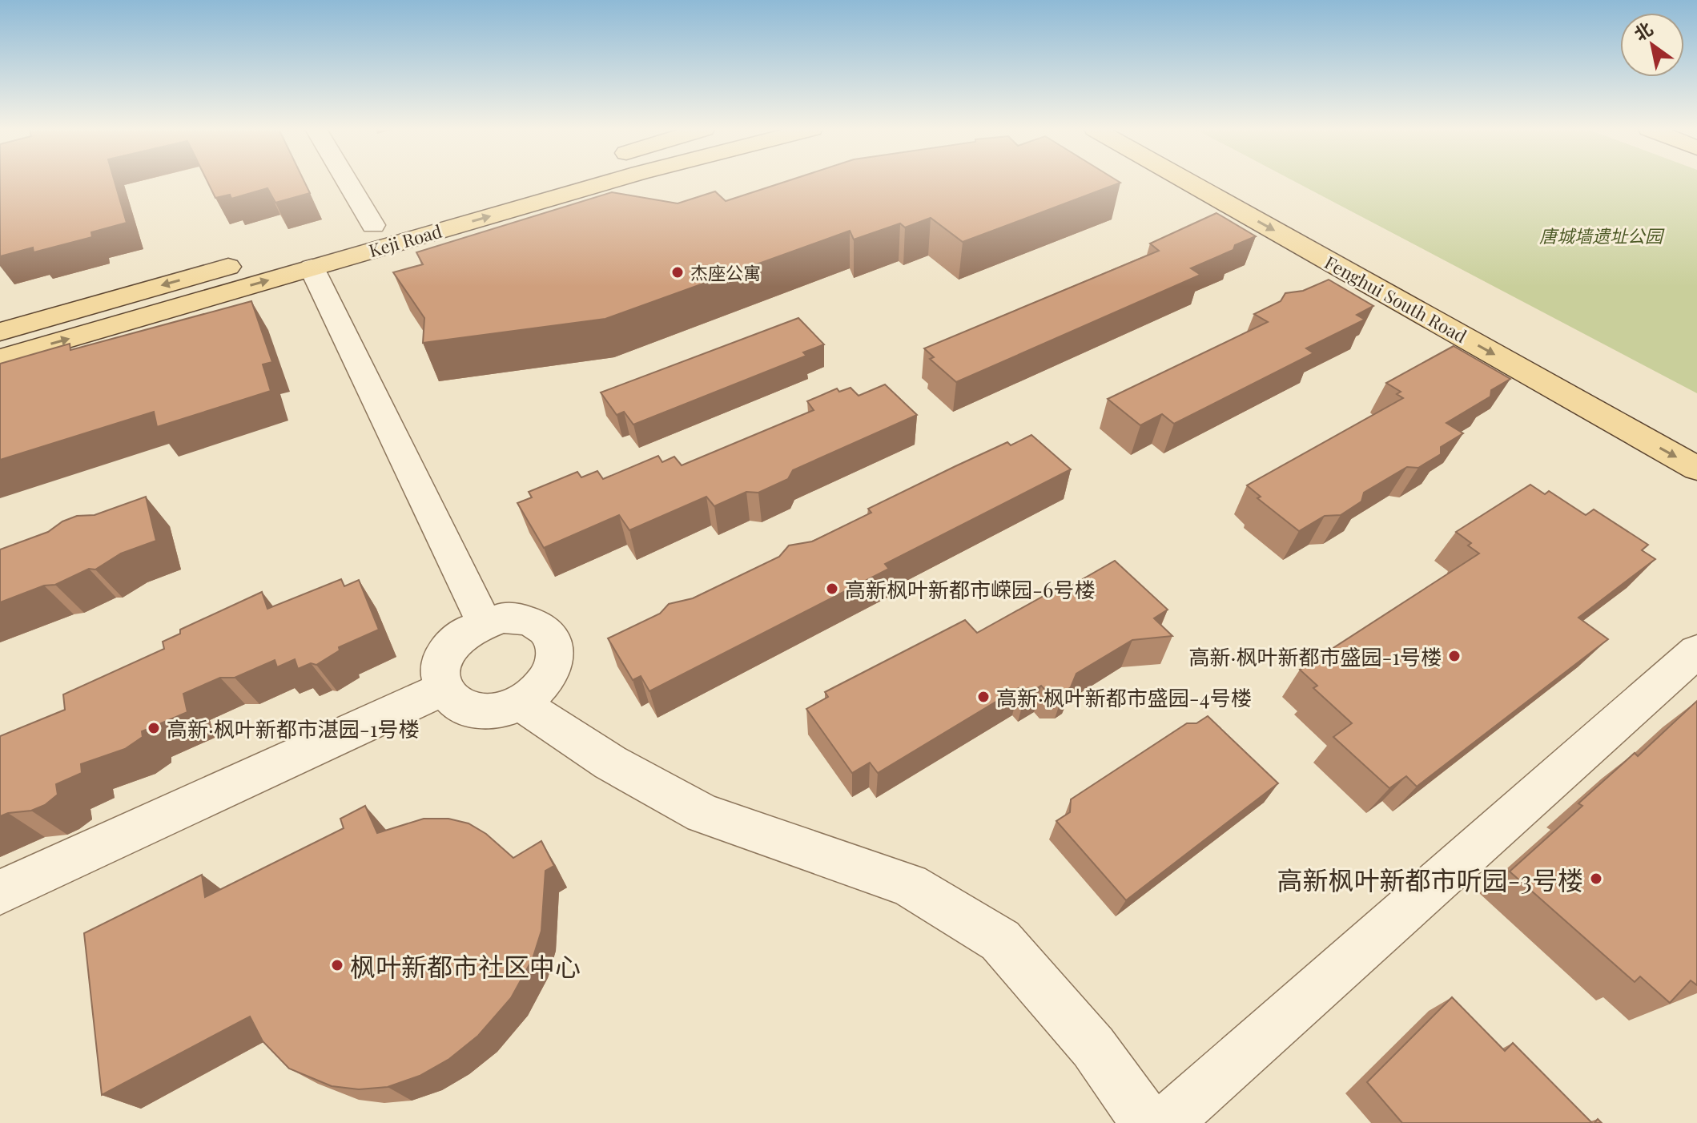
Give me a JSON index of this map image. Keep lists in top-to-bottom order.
{
  "streets": {
    "main road": ["Keji Road", "Fenghui South Road"]
  },
  "one_way": ["Fenghui South Road"],
  "parks": ["唐城墙遗址公园"],
  "places": [
    "杰座公寓",
    "高新枫叶新都市嵘园-6号楼",
    "高新·枫叶新都市盛园-1号楼",
    "高新·枫叶新都市盛园-4号楼",
    "高新·枫叶新都市湛园-1号楼",
    "高新枫叶新都市听园-3号楼",
    "枫叶新都市社区中心"
  ],
  "north": "top left"
}
